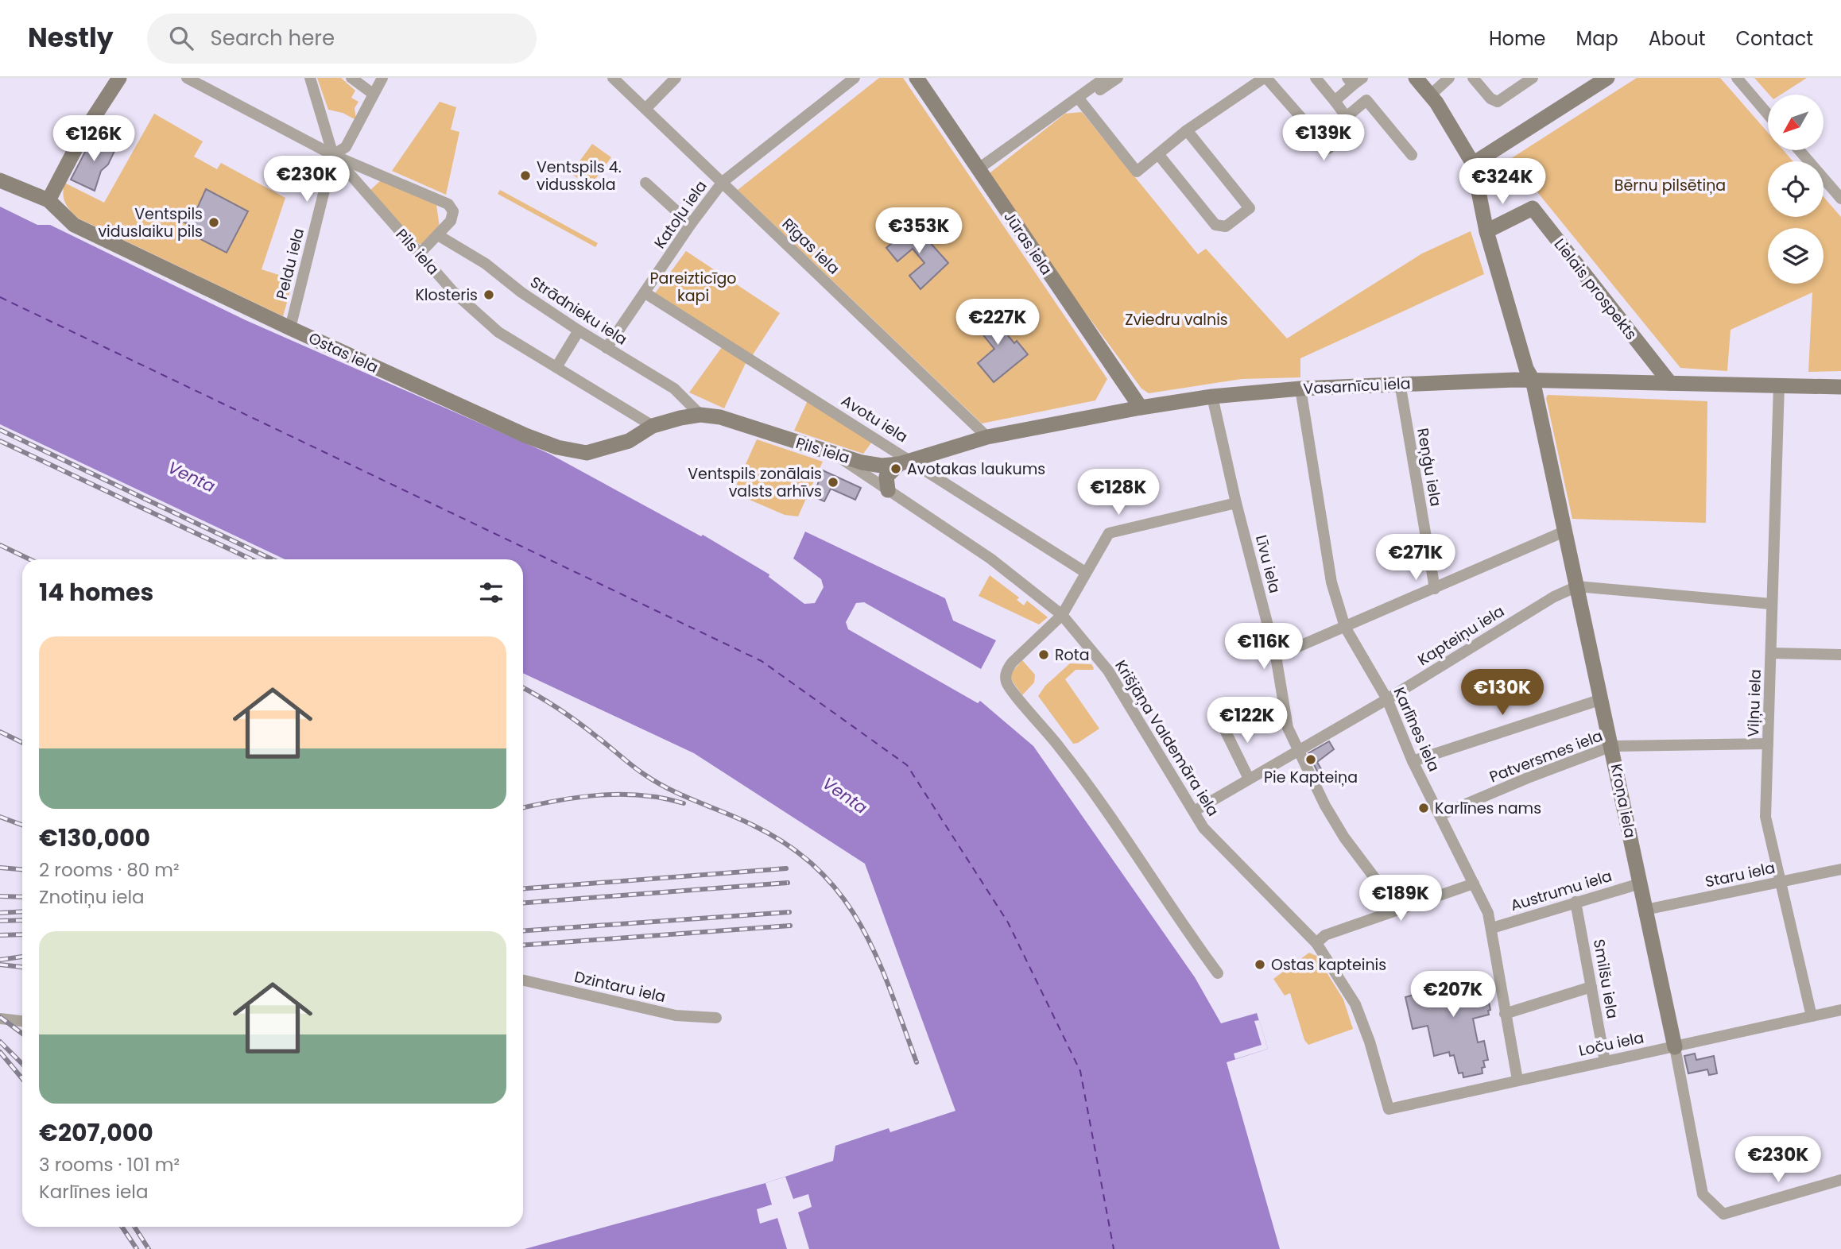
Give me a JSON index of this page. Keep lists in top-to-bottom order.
{
  "streets": {
    "street": [
      "Katoļu iela",
      "Jūras iela",
      "Rīgas iela",
      "Pils iela",
      "Peldu iela",
      "Lielais prospekts",
      "Strādnieku iela",
      "Ostas iela",
      "Vasarnīcu iela",
      "Avotu iela",
      "Reņģu iela",
      "Līvu iela",
      "Kapteiņu iela",
      "Viļņu iela",
      "Karlīnes iela",
      "Krišjāņa Valdemāra iela",
      "Patversmes iela",
      "Kroņa iela",
      "Staru iela",
      "Austrumu iela",
      "Smilšu iela",
      "Dzintaru iela",
      "Loču iela"
    ]
  },
  "crossings": [
    ["Katoļu iela", "Rīgas iela"],
    ["Katoļu iela", "Strādnieku iela"],
    ["Katoļu iela", "Avotu iela"],
    ["Jūras iela", "Vasarnīcu iela"],
    ["Rīgas iela", "Vasarnīcu iela"],
    ["Pils iela", "Peldu iela"],
    ["Pils iela", "Strādnieku iela"],
    ["Pils iela", "Ostas iela"],
    ["Pils iela", "Vasarnīcu iela"],
    ["Pils iela", "Krišjāņa Valdemāra iela"],
    ["Peldu iela", "Ostas iela"],
    ["Lielais prospekts", "Vasarnīcu iela"],
    ["Strādnieku iela", "Ostas iela"],
    ["Vasarnīcu iela", "Avotu iela"],
    ["Vasarnīcu iela", "Reņģu iela"],
    ["Vasarnīcu iela", "Līvu iela"],
    ["Vasarnīcu iela", "Viļņu iela"],
    ["Vasarnīcu iela", "Karlīnes iela"],
    ["Vasarnīcu iela", "Kroņa iela"],
    ["Līvu iela", "Kapteiņu iela"],
    ["Kapteiņu iela", "Karlīnes iela"],
    ["Kapteiņu iela", "Krišjāņa Valdemāra iela"],
    ["Kapteiņu iela", "Kroņa iela"],
    ["Viļņu iela", "Patversmes iela"],
    ["Viļņu iela", "Staru iela"],
    ["Viļņu iela", "Loču iela"],
    ["Karlīnes iela", "Patversmes iela"],
    ["Karlīnes iela", "Austrumu iela"],
    ["Karlīnes iela", "Loču iela"],
    ["Krišjāņa Valdemāra iela", "Loču iela"],
    ["Patversmes iela", "Kroņa iela"],
    ["Kroņa iela", "Staru iela"],
    ["Kroņa iela", "Austrumu iela"],
    ["Kroņa iela", "Loču iela"],
    ["Austrumu iela", "Smilšu iela"],
    ["Smilšu iela", "Loču iela"]
  ],
  "water": ["Venta"],
  "parks": ["Bērnu pilsētiņa", "Pareizticīgo kapi", "Zviedru valnis"],
  "places": [
    "Ventspils 4. vidusskola",
    "Ventspils viduslaiku pils",
    "Klosteris",
    "Avotakas laukums",
    "Ventspils zonālais valsts arhīvs",
    "Rota",
    "Pie Kapteiņa",
    "Karlīnes nams",
    "Ostas kapteinis"
  ],
  "north": "bottom left",
  "page": {
    "header": "Nestly",
    "search": "Search here",
    "nav": [
      "Home",
      "Map",
      "About",
      "Contact"
    ],
    "price": [
      "€139K",
      "€126K",
      "€230K",
      "€324K",
      "€353K",
      "€227K",
      "€128K",
      "€271K",
      "€116K",
      "€130K",
      "€122K",
      "€189K",
      "€207K",
      "€230K"
    ],
    "heading": "14 homes",
    "list": [
      {
        "name": "€130,000",
        "note": "2 rooms · 80 m² · Znotiņu iela"
      },
      {
        "name": "€207,000",
        "note": "3 rooms · 101 m² · Karlīnes iela"
      }
    ]
  }
}
